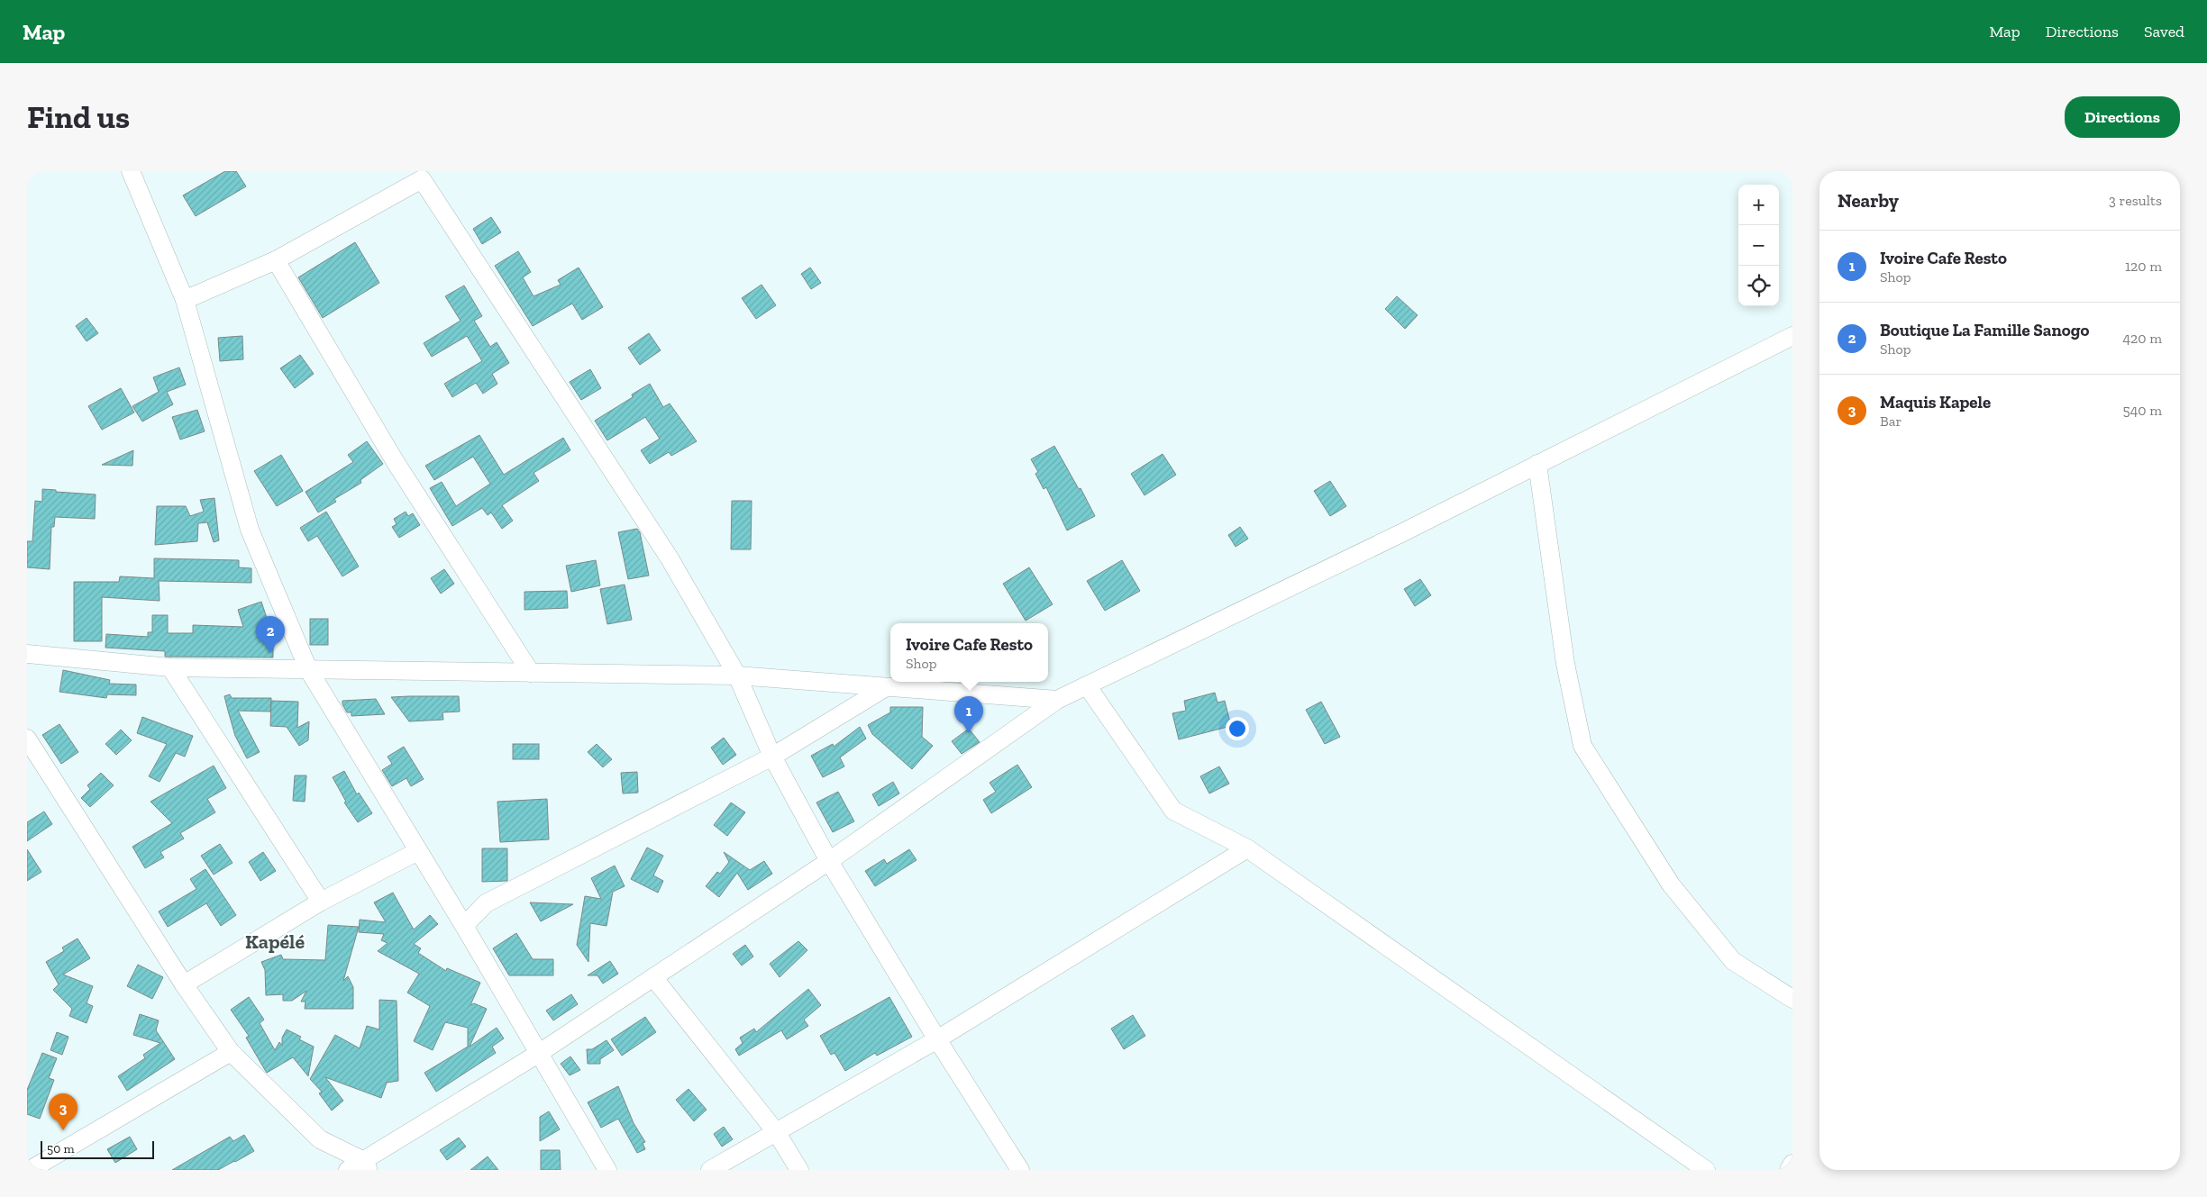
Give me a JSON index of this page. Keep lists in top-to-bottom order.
{
  "districts": ["Kapélé"],
  "scale_bar": "50 m",
  "page": {
    "header": "Map",
    "nav": ["Map", "Directions", "Saved"],
    "buttons": "Directions",
    "title": "Find us",
    "heading": ["Nearby", "3 results"],
    "map_buttons": ["+", "−"],
    "list": [
      {
        "mark": "1",
        "name": "Ivoire Cafe Resto",
        "note": "Shop",
        "value": "120 m"
      },
      {
        "mark": "2",
        "name": "Boutique La Famille Sanogo",
        "note": "Shop",
        "value": "420 m"
      },
      {
        "mark": "3",
        "name": "Maquis Kapele",
        "note": "Bar",
        "value": "540 m"
      }
    ],
    "pins": ["2", "1", "3"],
    "popup": ["Ivoire Cafe Resto", "Shop"],
    "scale": "50 m"
  }
}
